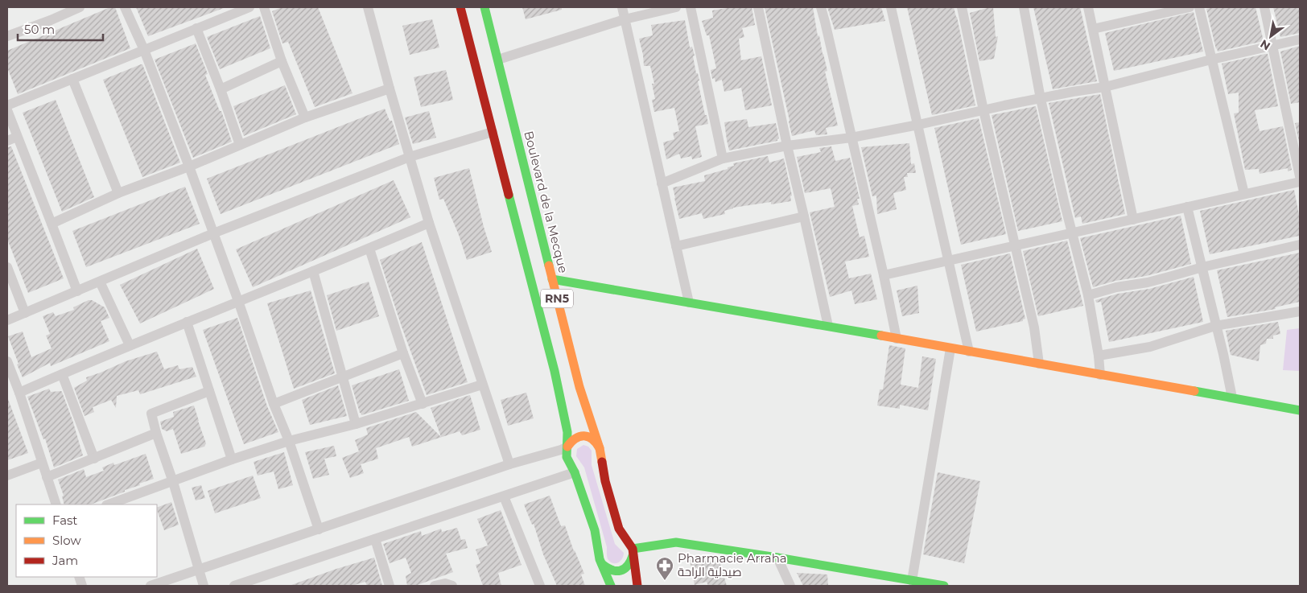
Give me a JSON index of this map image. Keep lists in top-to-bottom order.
{
  "streets": {
    "main road": ["Boulevard de la Mecque", "RN5"]
  },
  "places": {
    "pharmacy": ["Pharmacie Arraha صيدلية الراحة"]
  },
  "legend": ["Fast", "Slow", "Jam"],
  "scale_bar": "50 m",
  "north": "bottom left"
}
